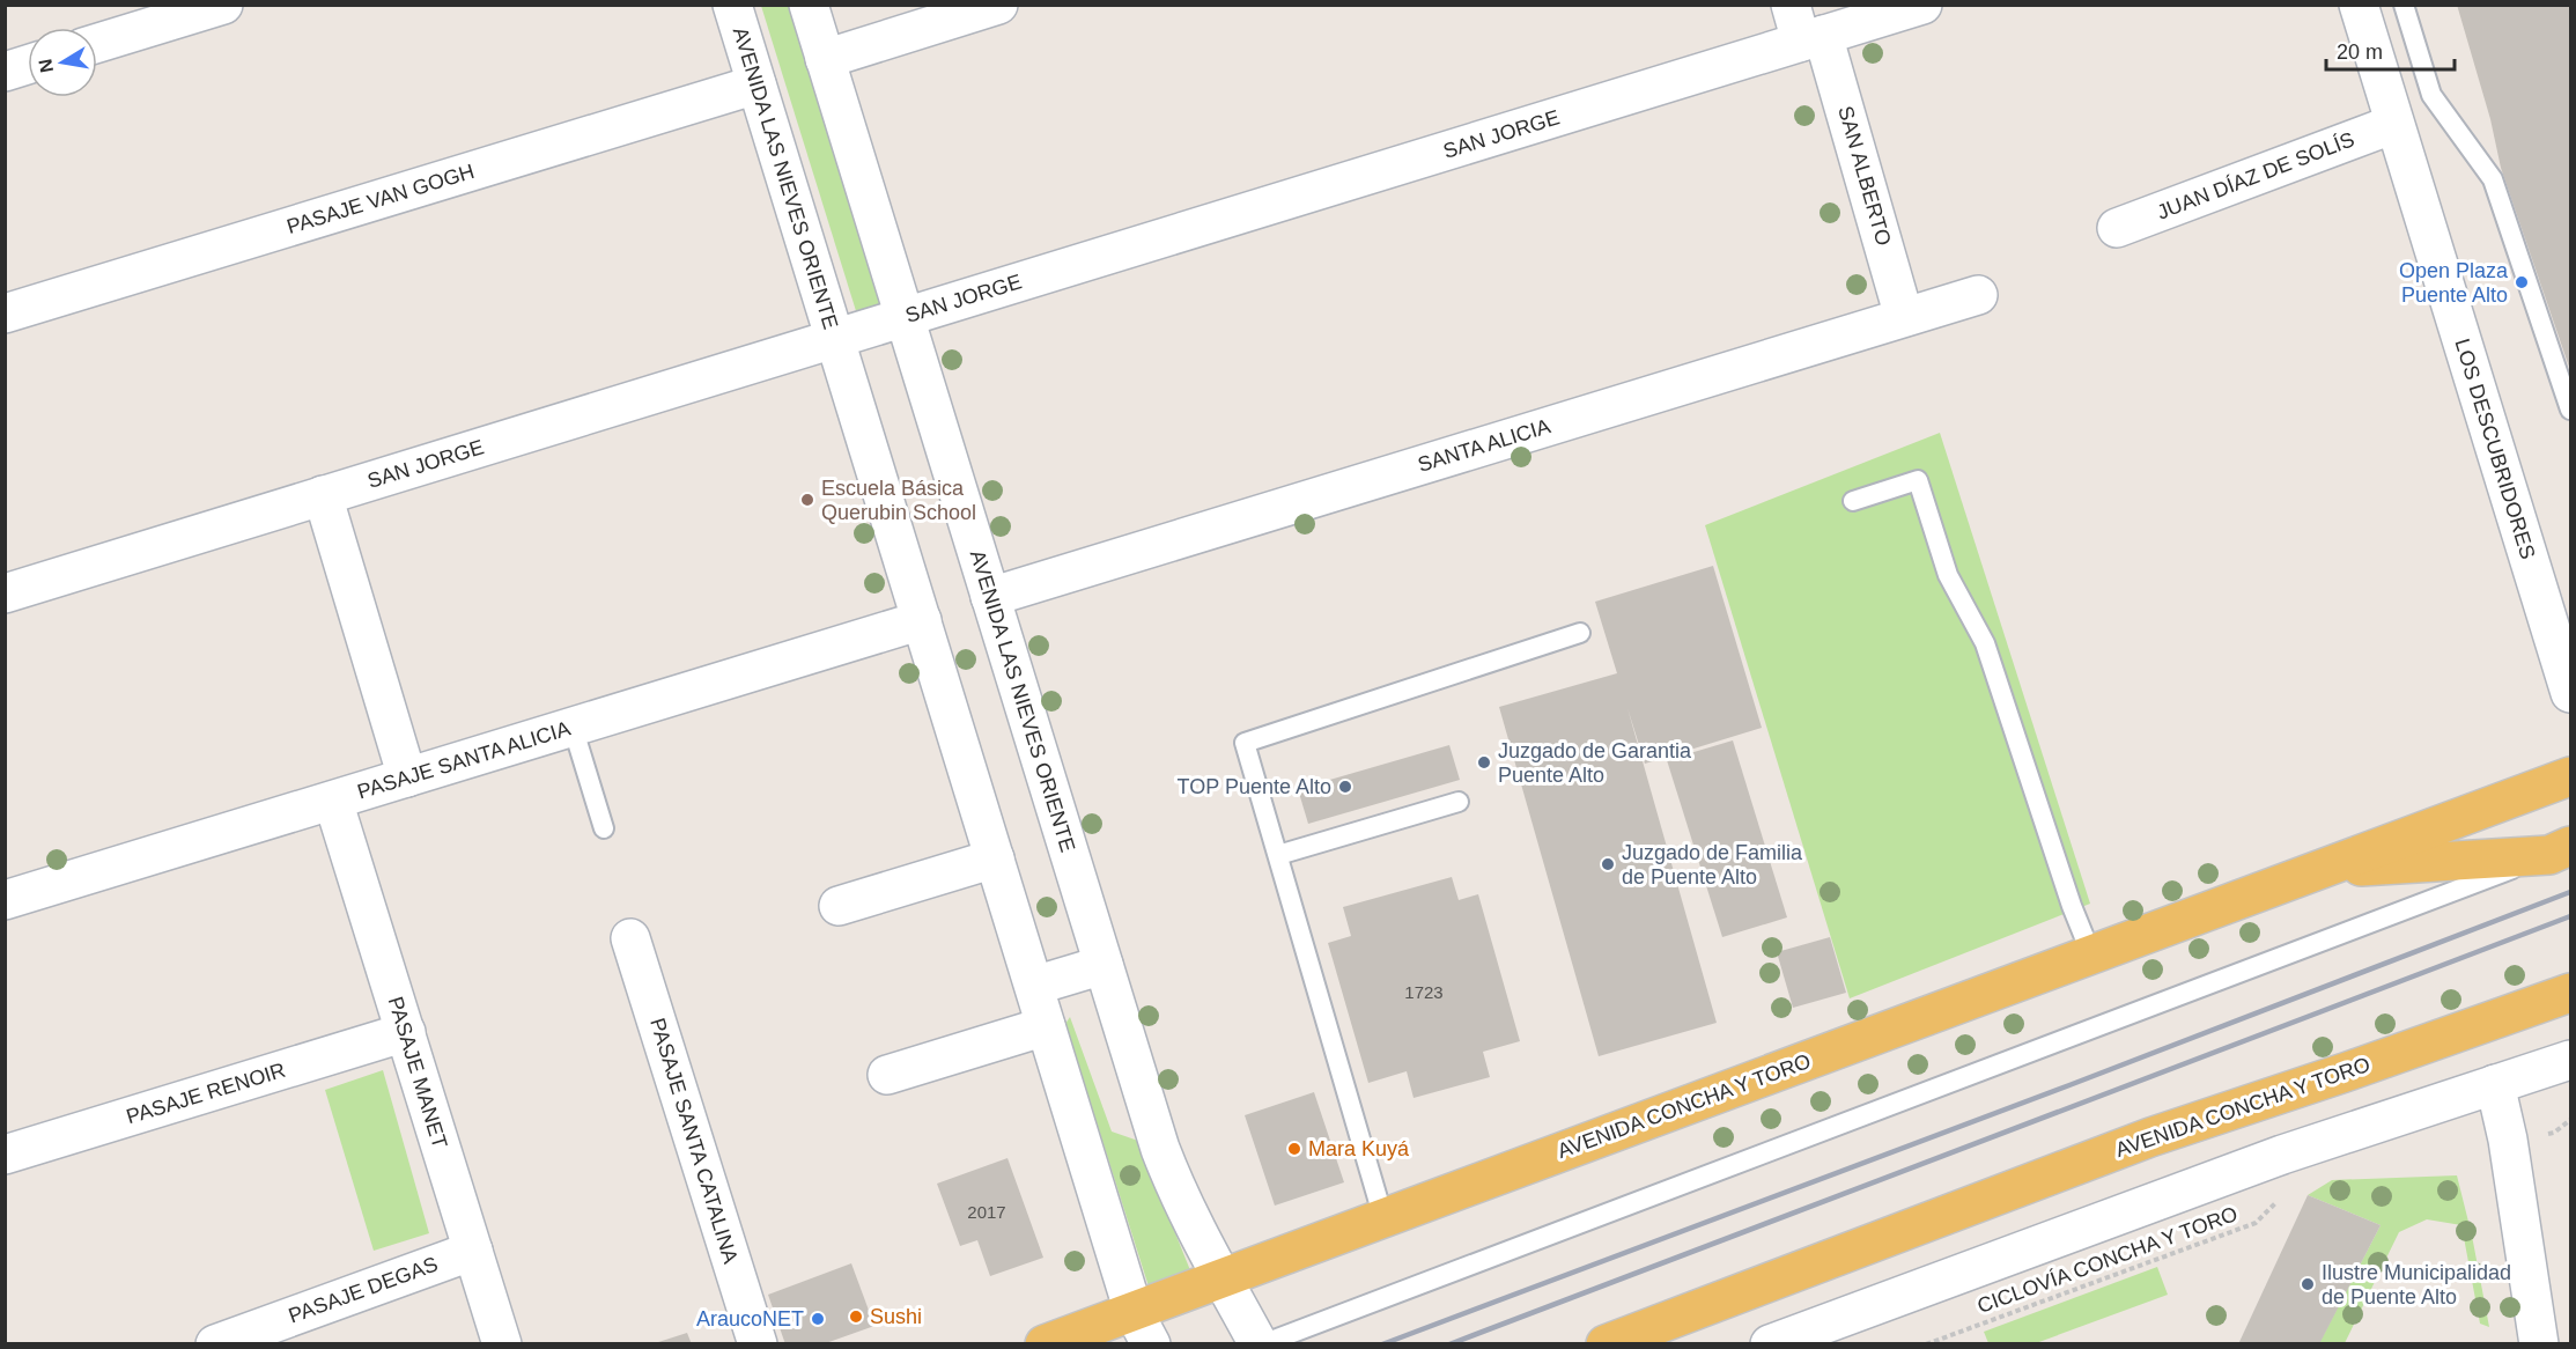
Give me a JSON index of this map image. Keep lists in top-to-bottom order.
{
  "streets": {
    "main road": ["AVENIDA CONCHA Y TORO"],
    "street": [
      "SAN JORGE",
      "SAN ALBERTO",
      "JUAN DÍAZ DE SOLÍS",
      "AVENIDA LAS NIEVES ORIENTE",
      "PASAJE VAN GOGH",
      "SANTA ALICIA",
      "LOS DESCUBRIDORES",
      "PASAJE SANTA ALICIA",
      "PASAJE MANET",
      "PASAJE RENOIR",
      "PASAJE SANTA CATALINA",
      "PASAJE DEGAS"
    ],
    "path": ["CICLOVÍA CONCHA Y TORO"]
  },
  "crossings": [
    ["SAN JORGE", "SAN ALBERTO"],
    ["SAN JORGE", "AVENIDA LAS NIEVES ORIENTE"],
    ["SAN ALBERTO", "SANTA ALICIA"],
    ["JUAN DÍAZ DE SOLÍS", "LOS DESCUBRIDORES"],
    ["AVENIDA LAS NIEVES ORIENTE", "PASAJE VAN GOGH"],
    ["AVENIDA LAS NIEVES ORIENTE", "SANTA ALICIA"],
    ["AVENIDA LAS NIEVES ORIENTE", "PASAJE SANTA ALICIA"],
    ["AVENIDA LAS NIEVES ORIENTE", "AVENIDA CONCHA Y TORO"],
    ["PASAJE SANTA ALICIA", "PASAJE MANET"],
    ["PASAJE MANET", "PASAJE RENOIR"],
    ["PASAJE MANET", "PASAJE DEGAS"]
  ],
  "places": [
    "Open Plaza Puente Alto",
    "Escuela Básica Querubin School",
    "Juzgado de Garantia Puente Alto",
    "TOP Puente Alto",
    "Juzgado de Familia de Puente Alto",
    "Mara Kuyá",
    "Ilustre Municipalidad de Puente Alto",
    "Sushi",
    "AraucoNET"
  ],
  "house_numbers": ["1723", "2017"],
  "scale_bar": "20 m",
  "north": "left"
}
